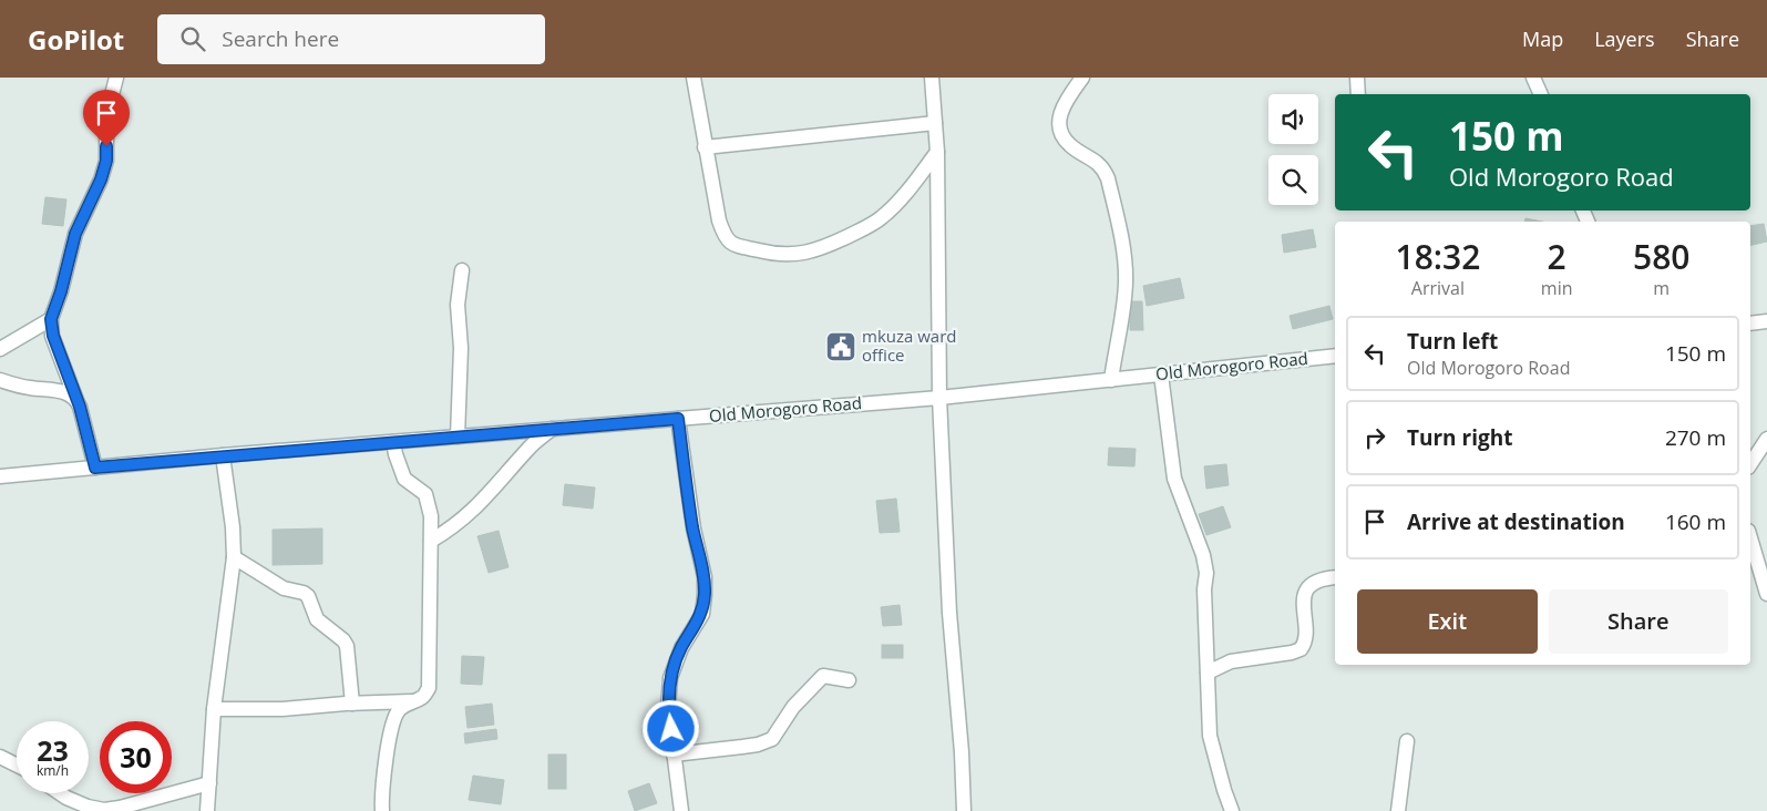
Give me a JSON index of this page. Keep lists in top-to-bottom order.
{
  "streets": {
    "street": ["Old Morogoro Road"]
  },
  "places": {
    "public building": ["mkuza ward office"]
  },
  "page": {
    "header": "GoPilot",
    "search": "Search here",
    "nav": ["Map", "Layers", "Share"],
    "turn": ["150 m", "Old Morogoro Road"],
    "eta": [
      "18:32",
      "Arrival",
      "2",
      "min",
      "580",
      "m"
    ],
    "list": [
      {
        "name": "Turn left",
        "note": "Old Morogoro Road",
        "value": "150 m"
      },
      {
        "name": "Turn right",
        "value": "270 m"
      },
      {
        "name": "Arrive at destination",
        "value": "160 m"
      }
    ],
    "buttons": ["Exit", "Share"],
    "speed": "23 km/h",
    "limit": "30"
  }
}
